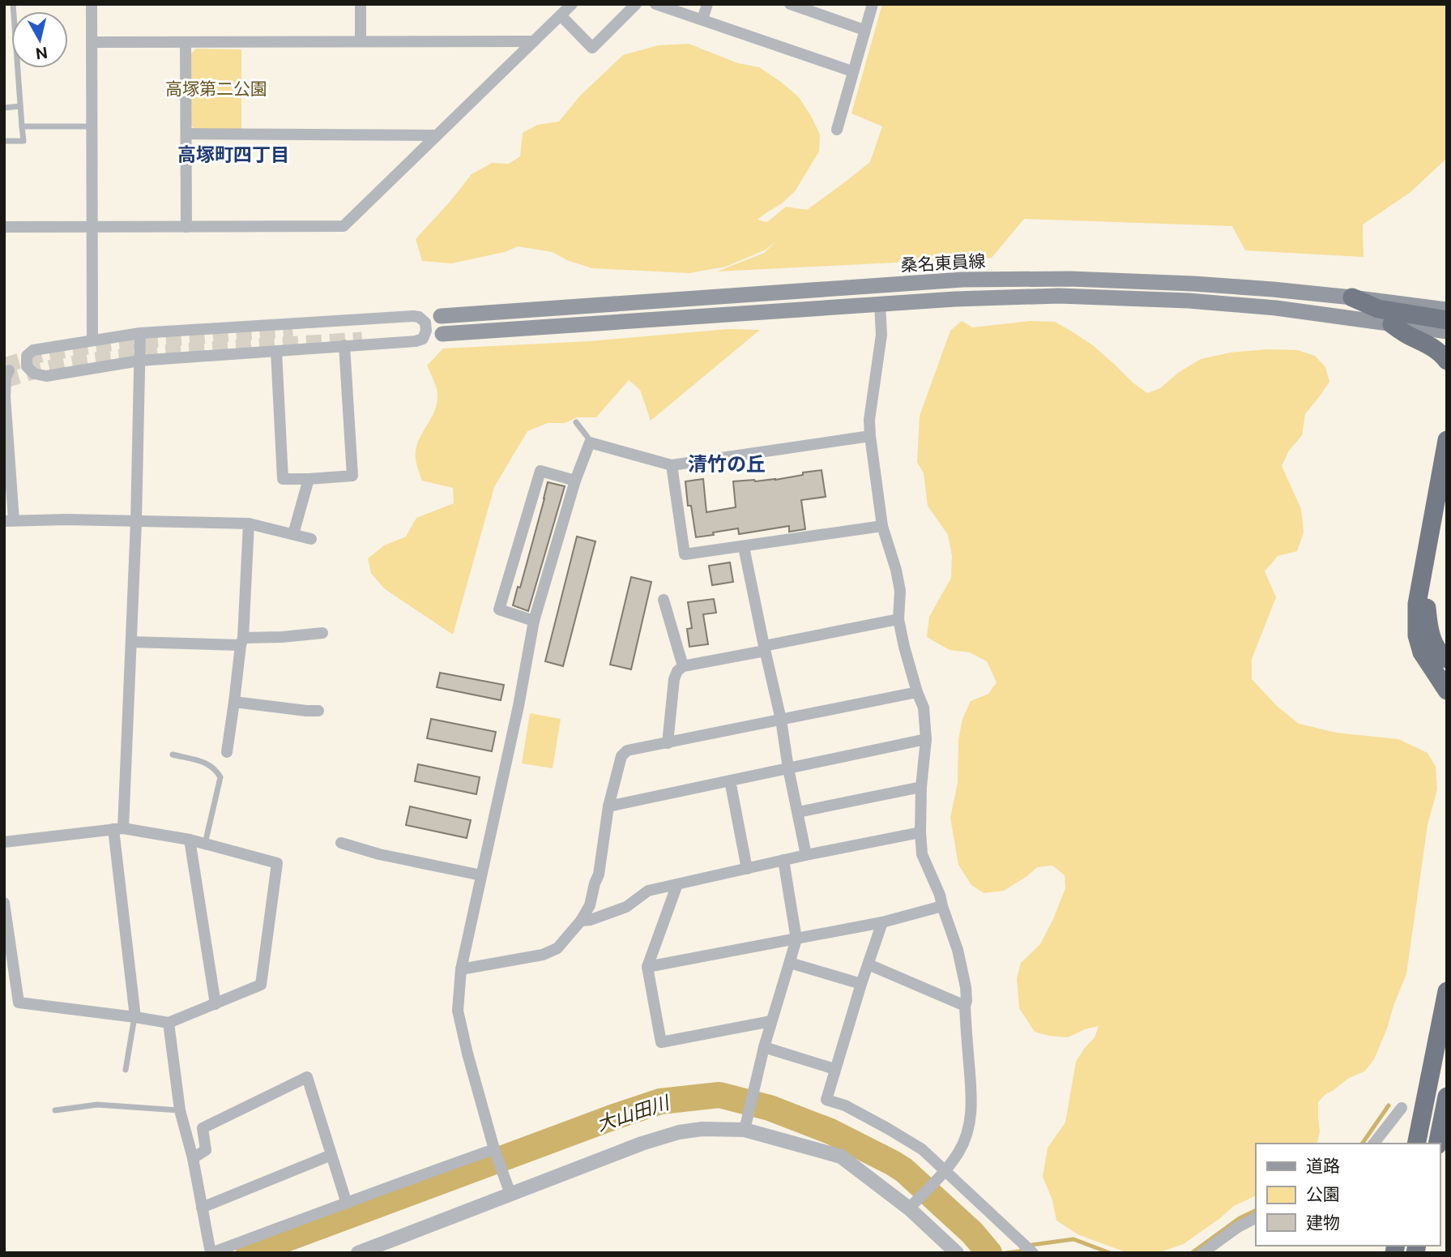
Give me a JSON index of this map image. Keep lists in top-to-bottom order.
{
  "streets": {
    "main road": ["桑名東員線"]
  },
  "districts": ["高塚町四丁目", "清竹の丘"],
  "water": ["大山田川"],
  "parks": ["高塚第二公園"],
  "legend": ["道路", "公園", "建物"],
  "north": "bottom"
}
